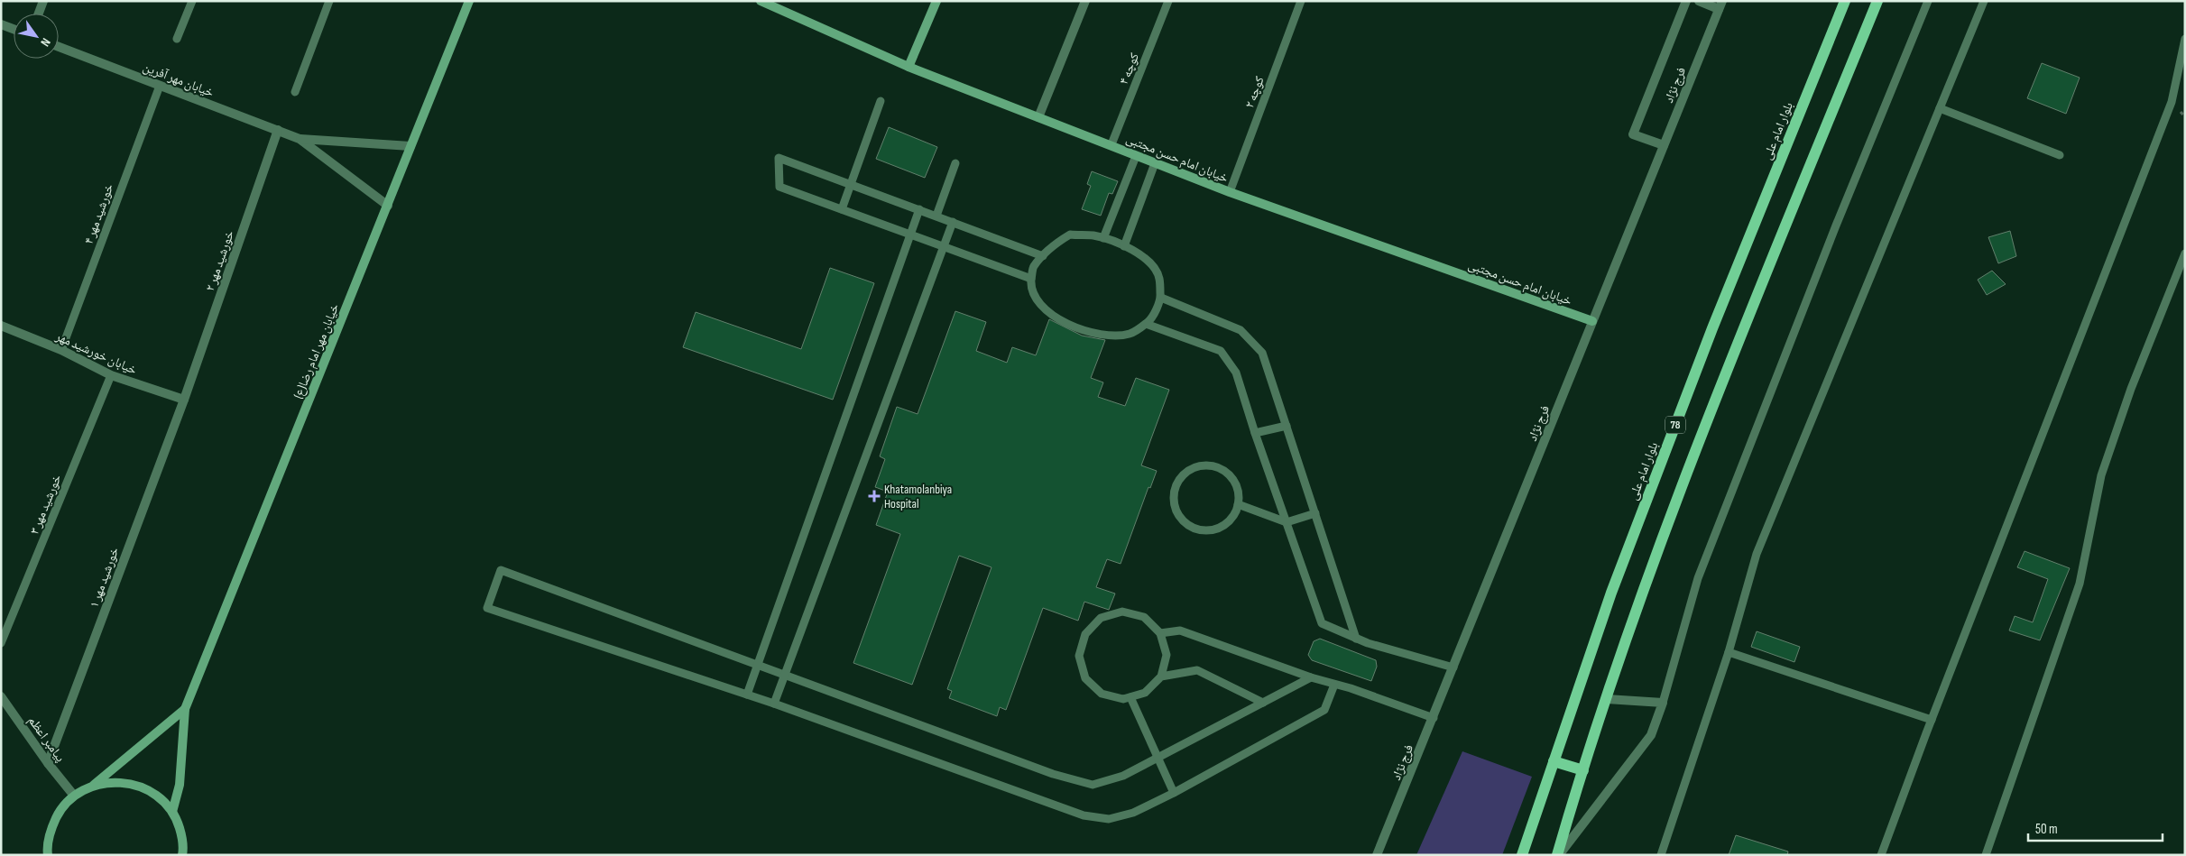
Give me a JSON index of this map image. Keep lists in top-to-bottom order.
{
  "streets": {
    "main road": ["بلوار امام علی", "78"],
    "street": [
      "خیابان مهر آفرین",
      "فرج نژاد",
      "خیابان امام حسن مجتبی",
      "خورشید مهر ۲",
      "خیابان مهر امام رضا(ع)",
      "خیابان خورشید مهر",
      "خورشید مهر ۱",
      "پیامبر اعظم"
    ],
    "lane": [
      "کوچه ۴",
      "کوچه ۲",
      "خورشید مهر ۴",
      "خورشید مهر ۳"
    ]
  },
  "crossings": [
    ["کوچه ۴", "خیابان امام حسن مجتبی"],
    ["خیابان مهر آفرین", "خورشید مهر ۴"],
    ["خیابان مهر آفرین", "خورشید مهر ۲"],
    ["خیابان مهر آفرین", "خیابان مهر امام رضا(ع)"],
    ["فرج نژاد", "خیابان امام حسن مجتبی"],
    ["کوچه ۲", "خیابان امام حسن مجتبی"],
    ["خورشید مهر ۴", "خیابان خورشید مهر"],
    ["خورشید مهر ۲", "خیابان خورشید مهر"],
    ["خورشید مهر ۲", "خورشید مهر ۱"],
    ["خیابان خورشید مهر", "خورشید مهر ۳"],
    ["خیابان خورشید مهر", "خورشید مهر ۱"],
    ["خورشید مهر ۱", "پیامبر اعظم"]
  ],
  "places": {
    "health": ["Khatamolanbiya Hospital"]
  },
  "scale_bar": "50 m",
  "north": "bottom right"
}
